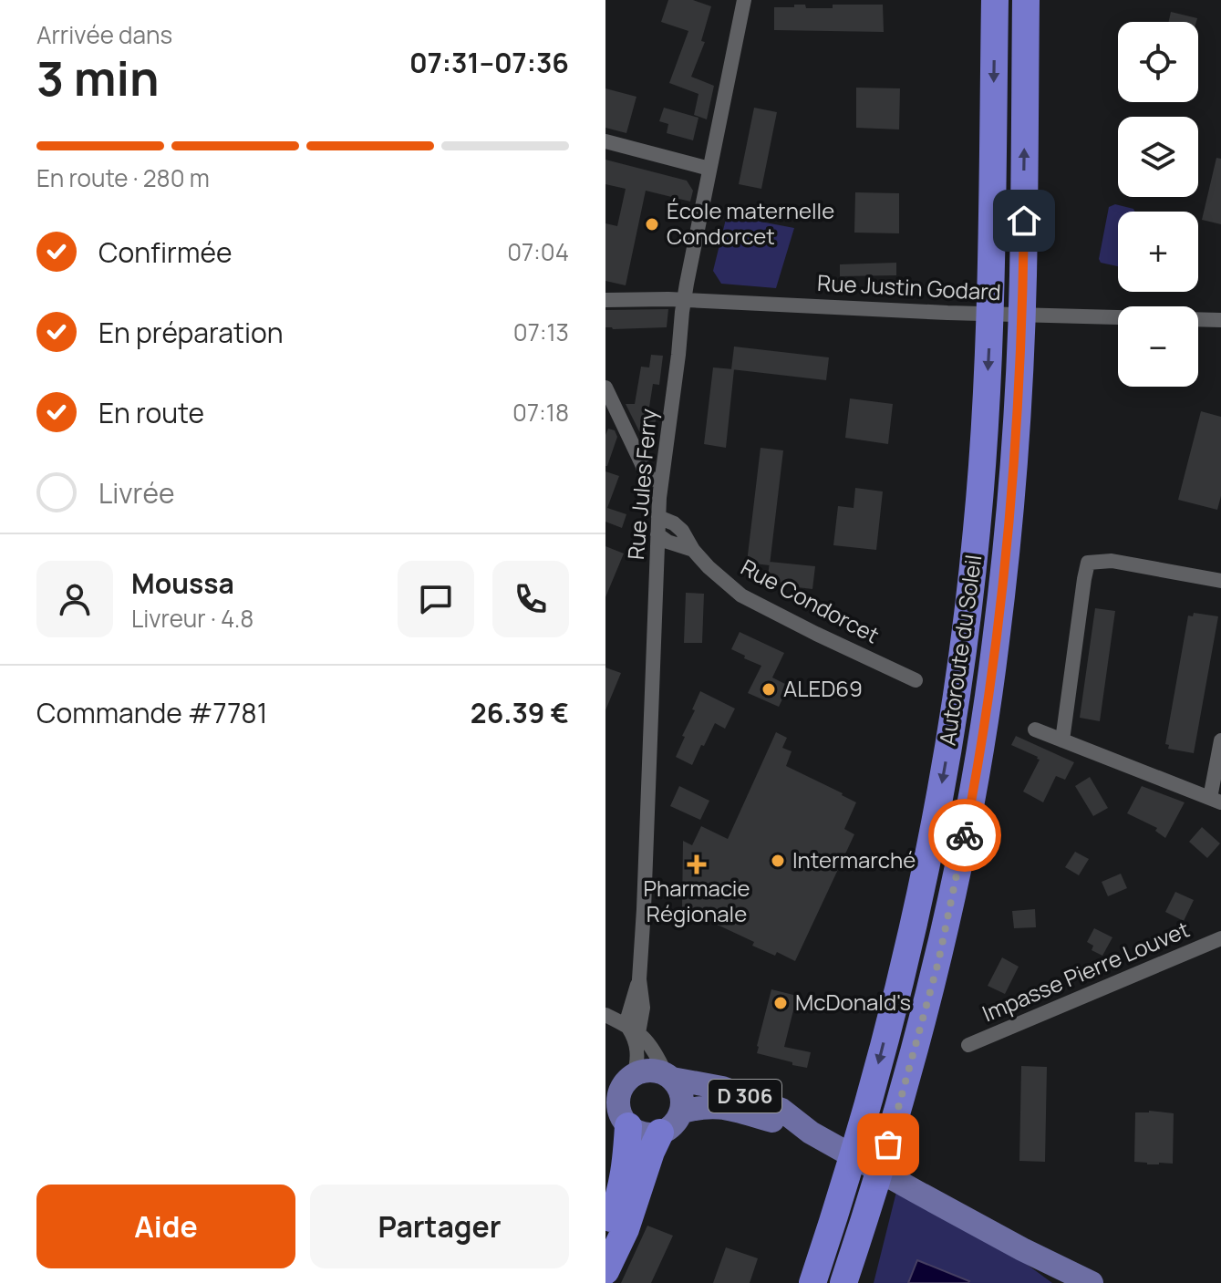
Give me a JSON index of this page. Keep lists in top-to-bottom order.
{
  "streets": {
    "highway": ["Autoroute du Soleil"],
    "main road": ["D 306"],
    "street": [
      "Rue Justin Godard",
      "Rue Jules Ferry",
      "Rue Condorcet",
      "Impasse Pierre Louvet"
    ]
  },
  "crossings": [
    ["Rue Justin Godard", "Rue Jules Ferry"],
    ["Rue Jules Ferry", "Rue Condorcet"],
    ["Rue Jules Ferry", "D 306"]
  ],
  "places": {
    "other": [
      "École maternelle Condorcet",
      "ALED69",
      "Intermarché",
      "McDonald's"
    ],
    "health": ["Pharmacie Régionale"]
  },
  "page": {
    "heading": ["3 min", "Arrivée dans", "07:31–07:36"],
    "panel": [
      "Moussa",
      "Livreur · 4.8",
      "Commande #7781",
      "26.39 €"
    ],
    "map_buttons": ["+", "−"],
    "bar": "En route · 280 m",
    "list": [
      ["Confirmée", "07:04"],
      ["En préparation", "07:13"],
      ["En route", "07:18"],
      "Livrée"
    ],
    "buttons": ["Aide", "Partager"]
  }
}
